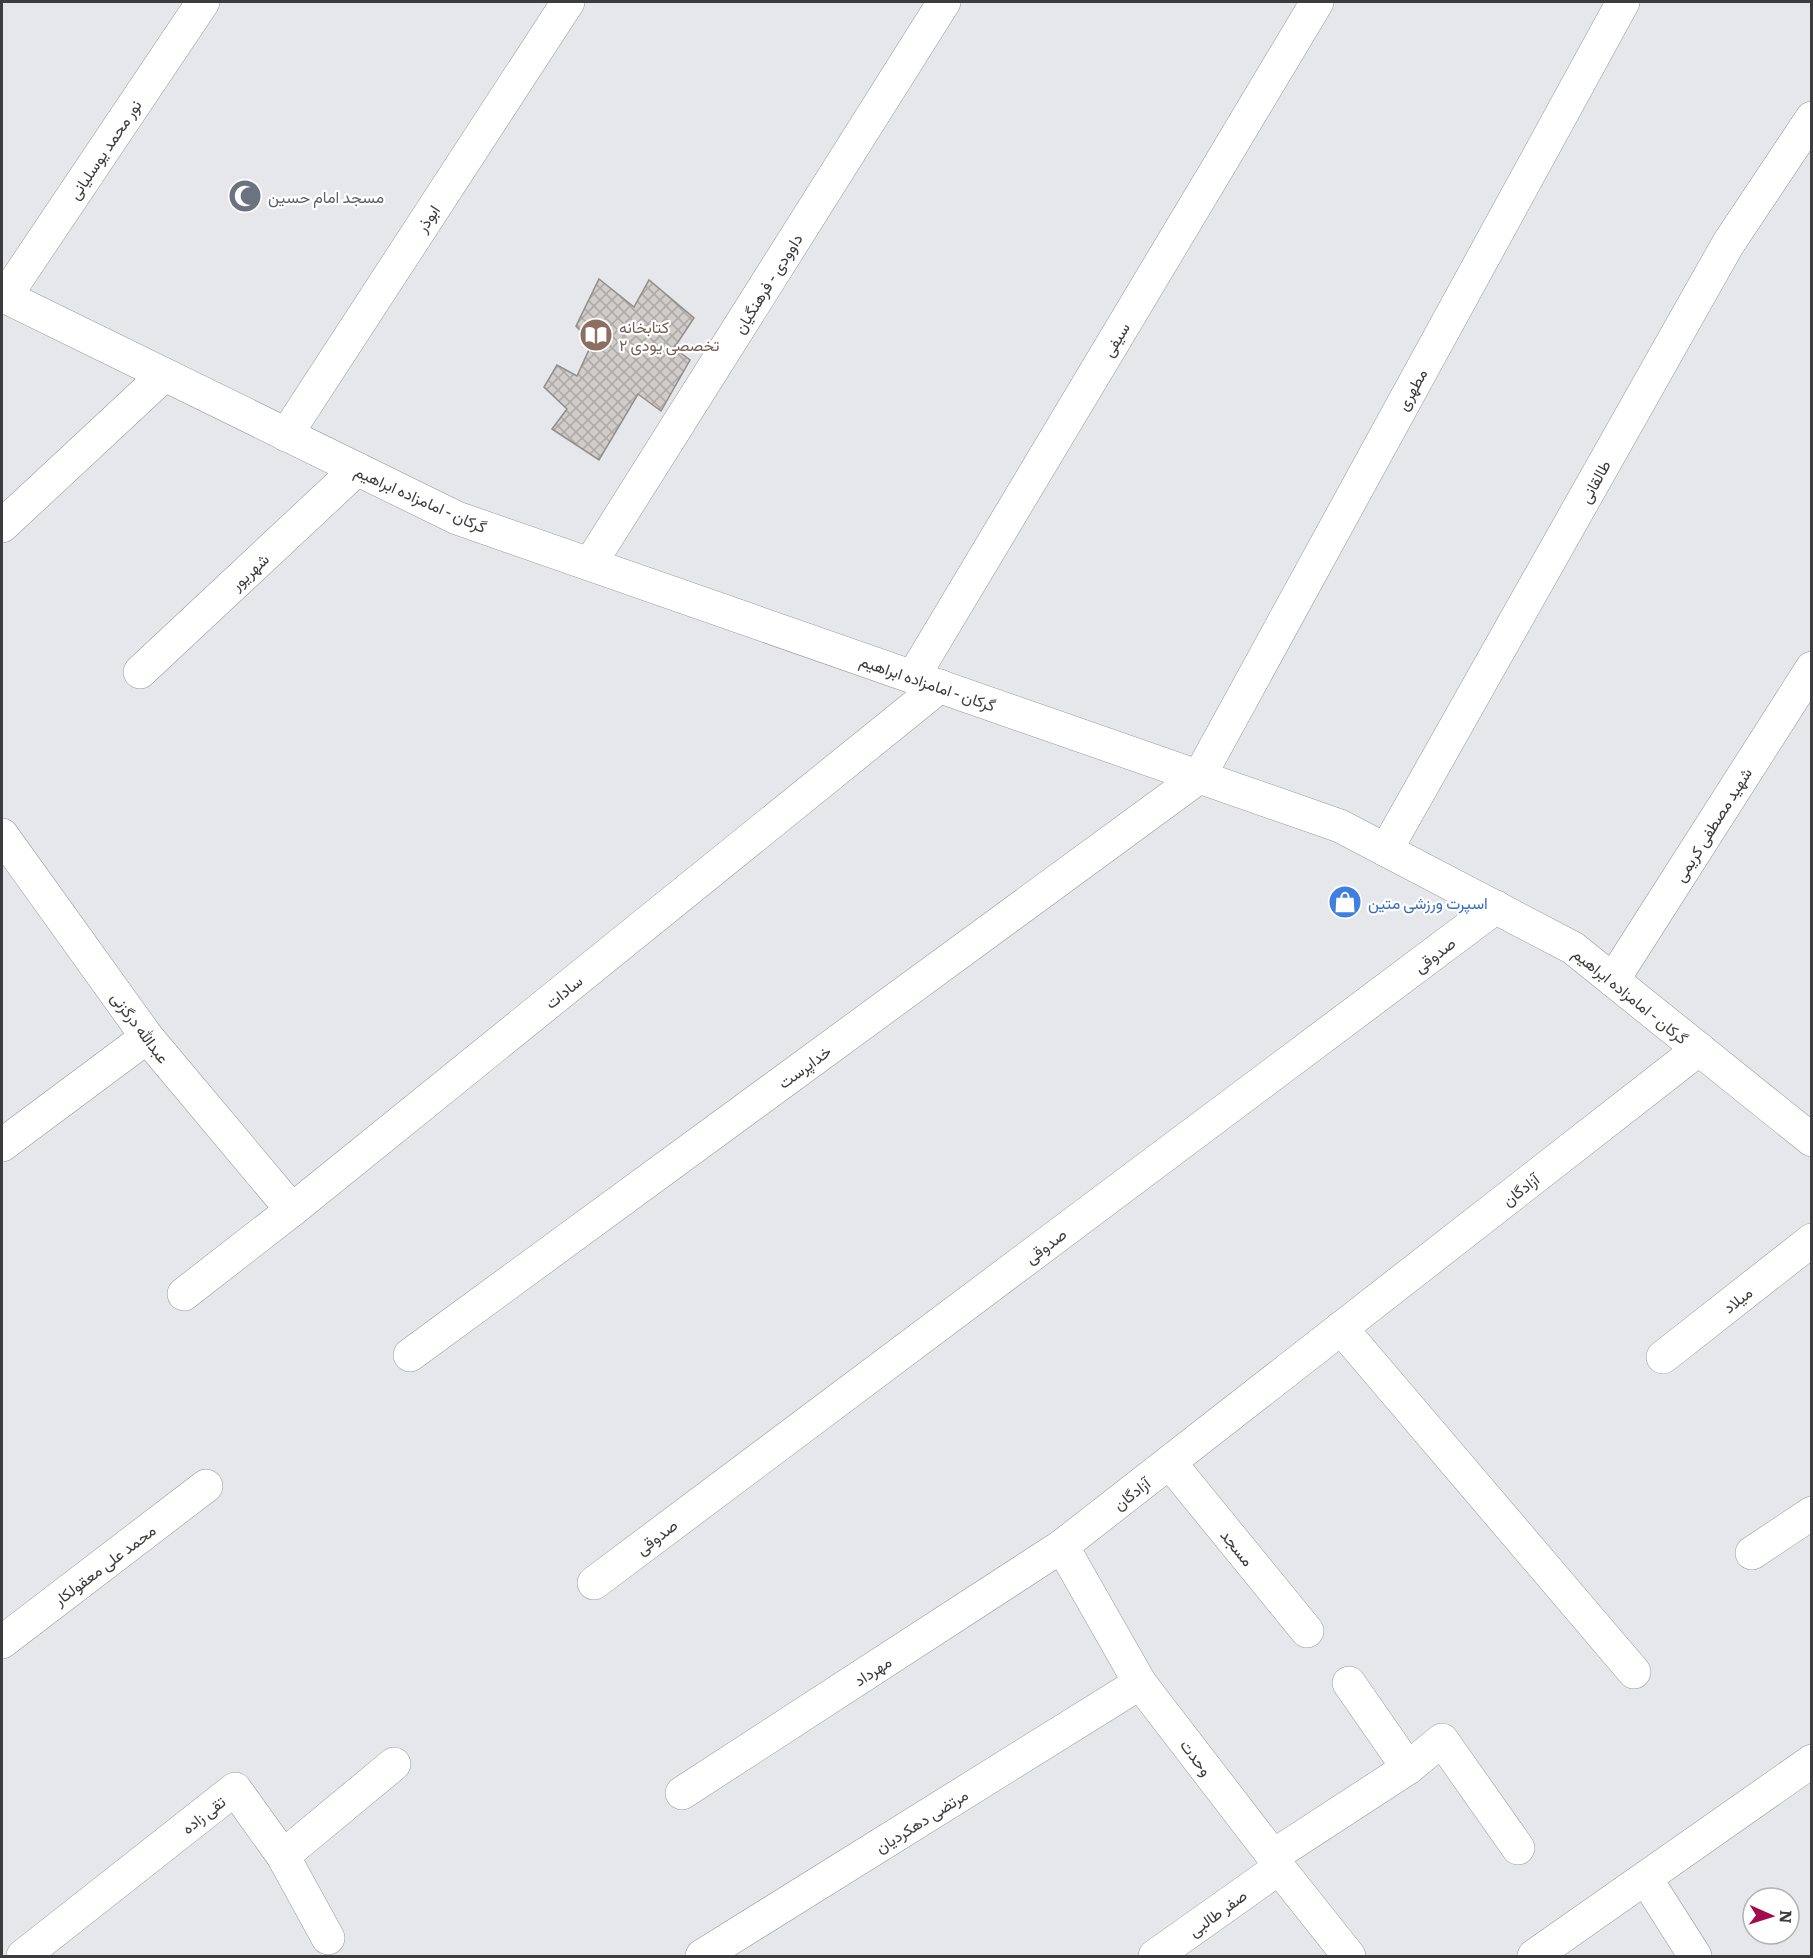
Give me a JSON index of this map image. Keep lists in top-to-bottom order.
{
  "streets": {
    "street": [
      "نور محمد یوسلیانی",
      "ابوذر",
      "داوودی - فرهنگیان",
      "سیفی",
      "مطهری",
      "طالقانی",
      "گرکان - امامزاده ابراهیم",
      "شهریور",
      "شهید مصطفی کریمی",
      "صدوقی",
      "سادات",
      "عبدالله درگزنی",
      "خداپرست",
      "آزادگان",
      "میلاد",
      "مسجد",
      "محمد علی معقولکار",
      "مهرداد",
      "وحدت",
      "تقی زاده",
      "مرتضی دهکردیان",
      "صفر طالبی"
    ]
  },
  "crossings": [
    ["نور محمد یوسلیانی", "گرکان - امامزاده ابراهیم"],
    ["ابوذر", "گرکان - امامزاده ابراهیم"],
    ["داوودی - فرهنگیان", "گرکان - امامزاده ابراهیم"],
    ["سیفی", "گرکان - امامزاده ابراهیم"],
    ["سیفی", "سادات"],
    ["مطهری", "گرکان - امامزاده ابراهیم"],
    ["مطهری", "خداپرست"],
    ["طالقانی", "گرکان - امامزاده ابراهیم"],
    ["گرکان - امامزاده ابراهیم", "شهریور"],
    ["گرکان - امامزاده ابراهیم", "شهید مصطفی کریمی"],
    ["گرکان - امامزاده ابراهیم", "صدوقی"],
    ["گرکان - امامزاده ابراهیم", "سادات"],
    ["گرکان - امامزاده ابراهیم", "خداپرست"],
    ["گرکان - امامزاده ابراهیم", "آزادگان"],
    ["سادات", "عبدالله درگزنی"],
    ["آزادگان", "مسجد"],
    ["آزادگان", "مهرداد"],
    ["آزادگان", "وحدت"],
    ["مهرداد", "وحدت"],
    ["وحدت", "مرتضی دهکردیان"],
    ["وحدت", "صفر طالبی"]
  ],
  "places": {
    "mosque": ["مسجد امام حسین"],
    "library": ["کتابخانه تخصصی یودی ۲"],
    "shop": ["اسپرت ورزشی متین"]
  },
  "north": "right"
}
